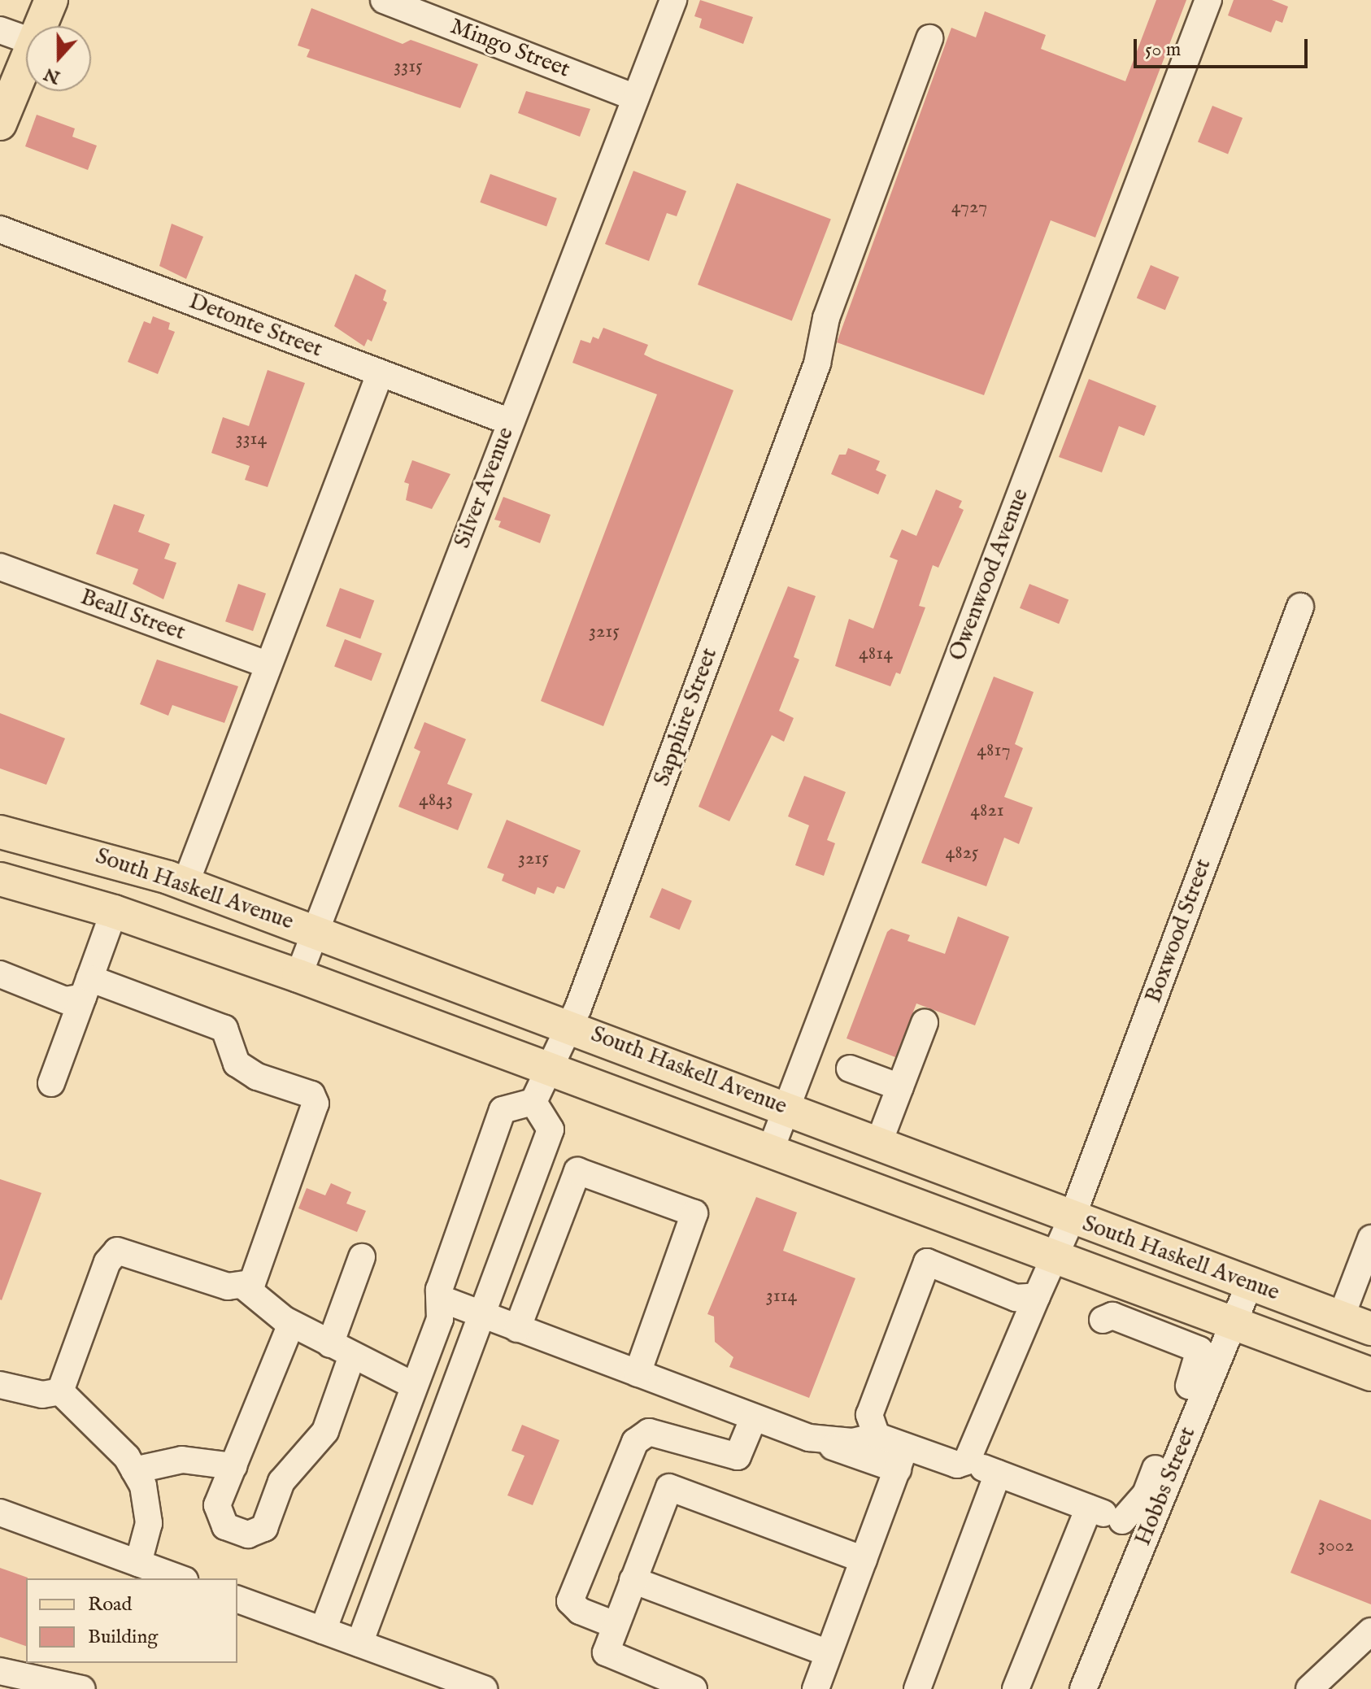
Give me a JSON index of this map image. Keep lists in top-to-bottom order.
{
  "streets": {
    "main road": ["South Haskell Avenue"],
    "street": [
      "Mingo Street",
      "Detonte Street",
      "Silver Avenue",
      "Owenwood Avenue",
      "Beall Street",
      "Sapphire Street",
      "Boxwood Street",
      "Hobbs Street"
    ]
  },
  "crossings": [
    ["Mingo Street", "Silver Avenue"],
    ["Detonte Street", "Silver Avenue"],
    ["Silver Avenue", "South Haskell Avenue"],
    ["Owenwood Avenue", "South Haskell Avenue"],
    ["Sapphire Street", "South Haskell Avenue"],
    ["South Haskell Avenue", "Boxwood Street"],
    ["South Haskell Avenue", "Hobbs Street"]
  ],
  "house_numbers": [
    "3315",
    "4727",
    "3314",
    "3215",
    "4814",
    "4817",
    "4843",
    "4821",
    "4825",
    "3215",
    "3114",
    "3002"
  ],
  "legend": ["Road", "Building"],
  "scale_bar": "50 m",
  "north": "bottom"
}
